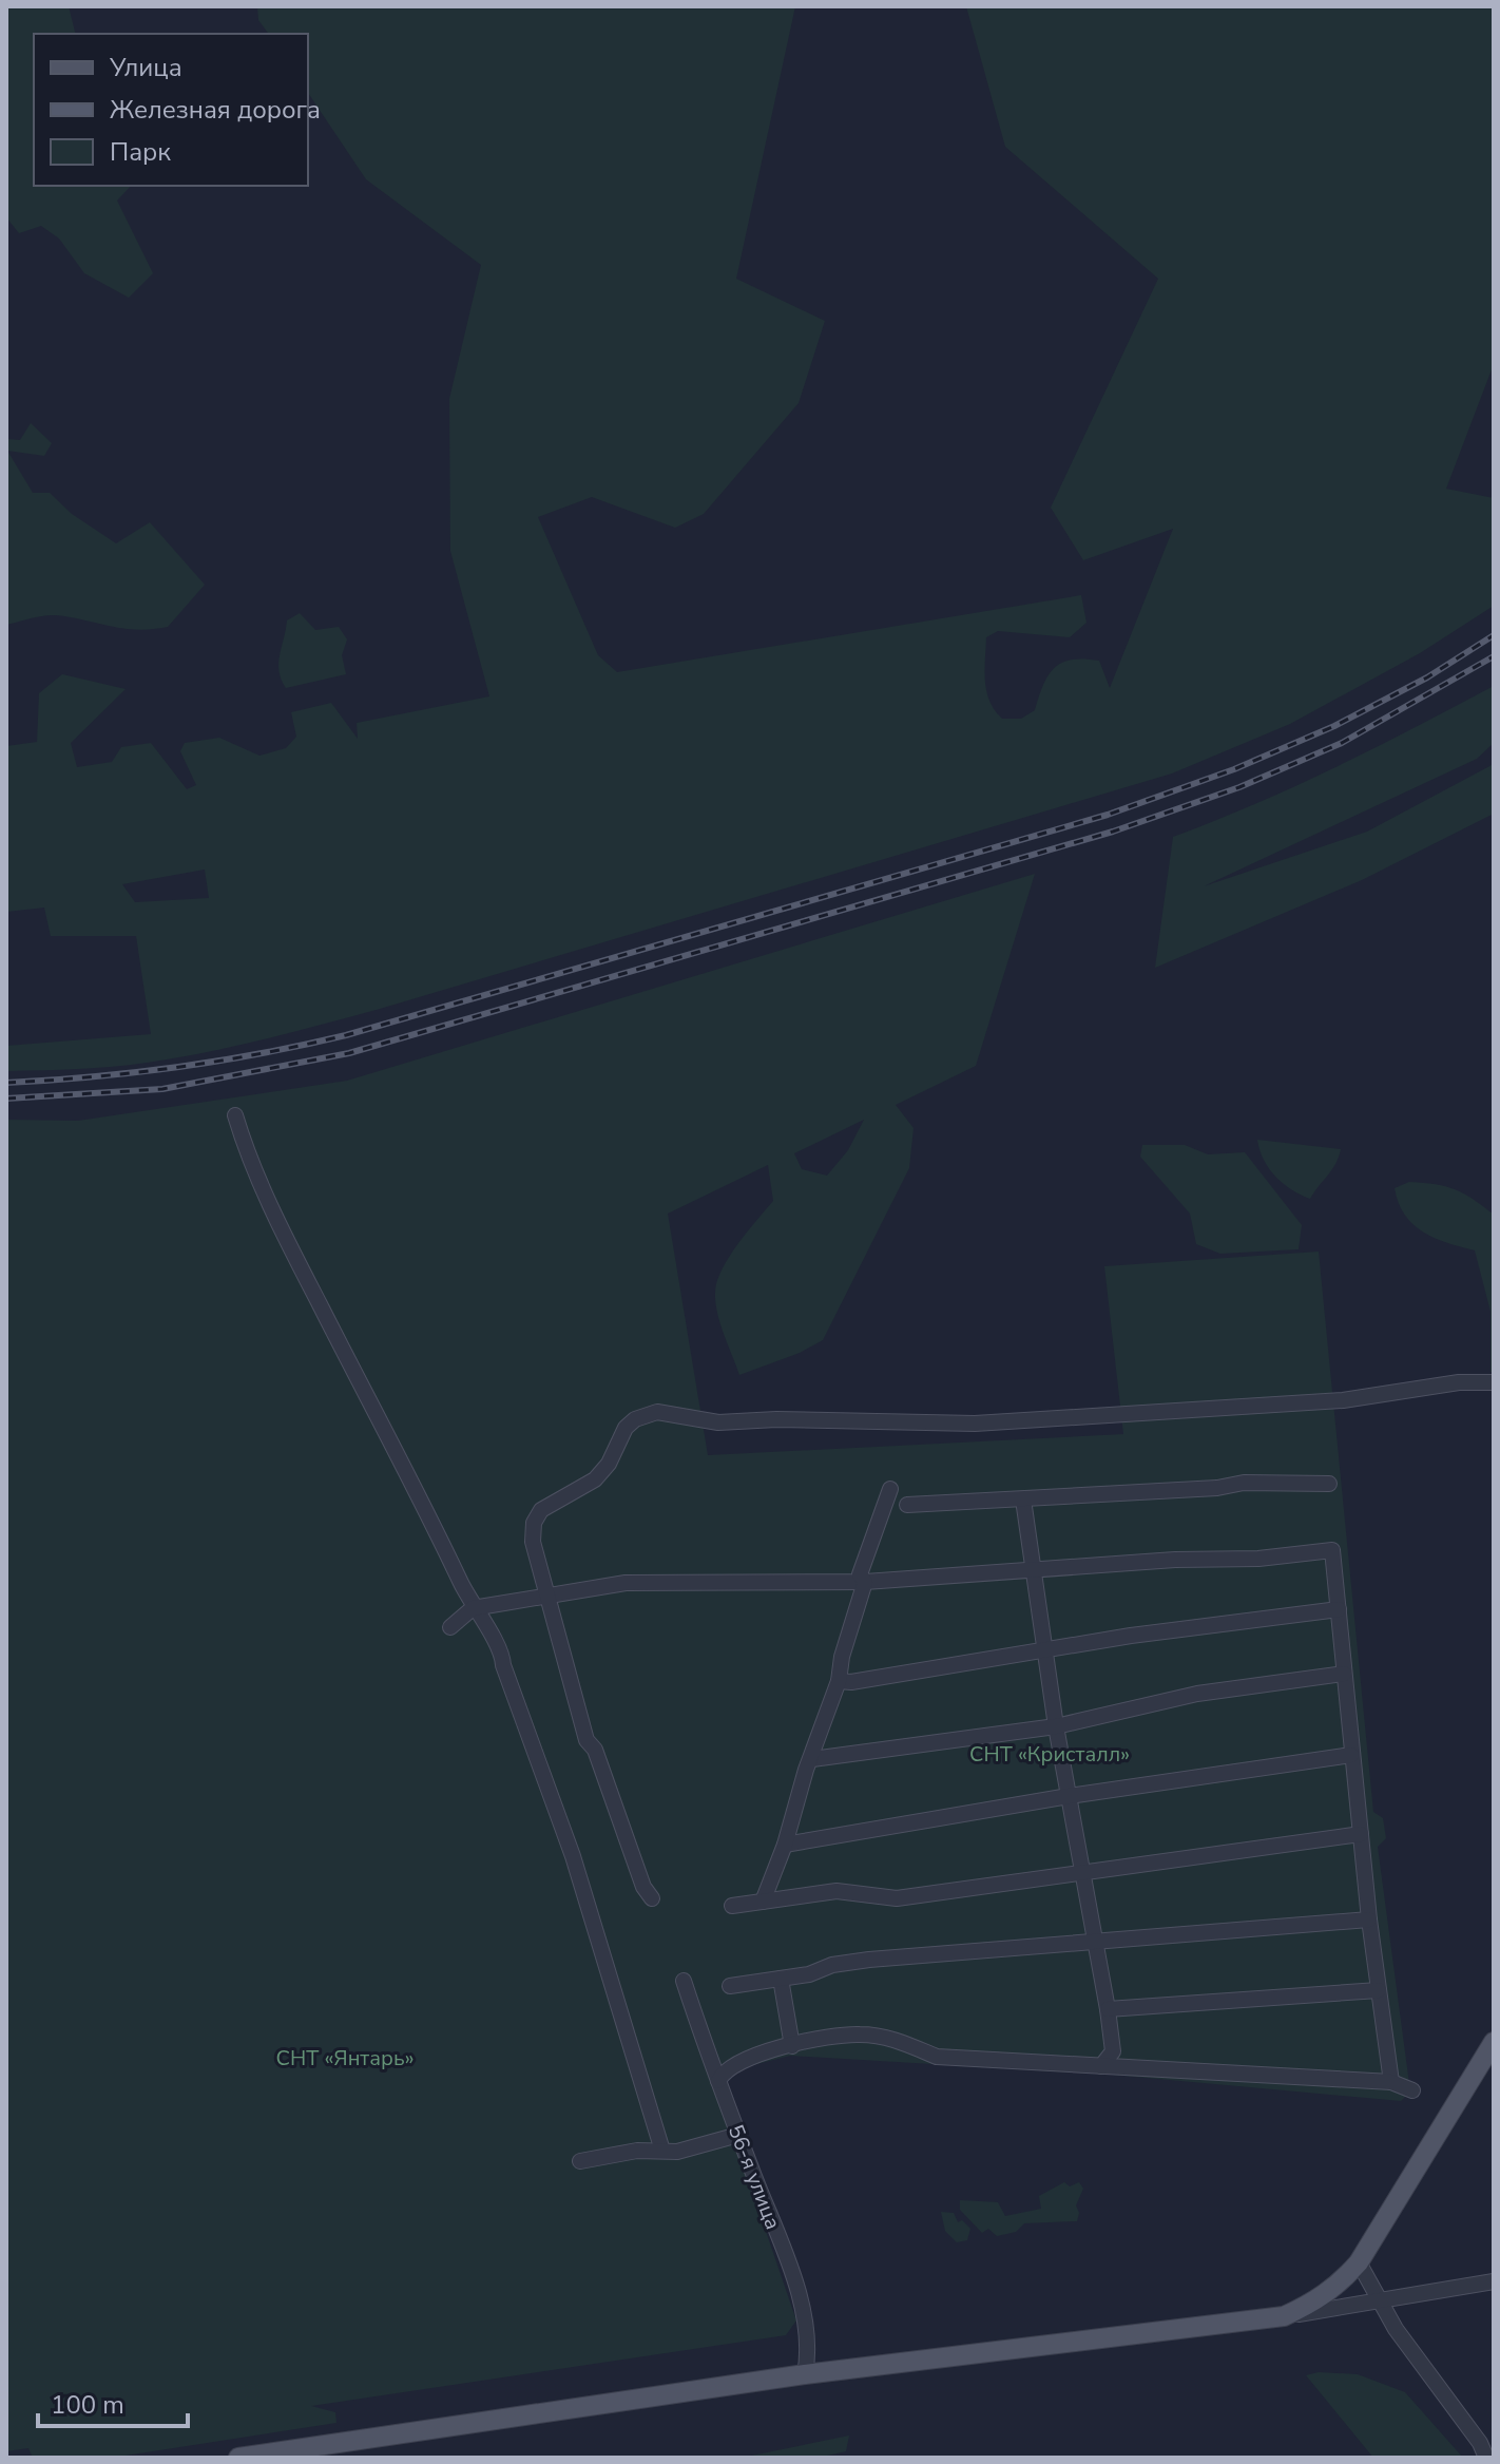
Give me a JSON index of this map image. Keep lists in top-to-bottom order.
{
  "streets": {
    "street": ["56-я улица"]
  },
  "parks": ["СНТ «Кристалл»", "СНТ «Янтарь»"],
  "legend": ["Улица", "Железная дорога", "Парк"],
  "scale_bar": "100 m"
}
